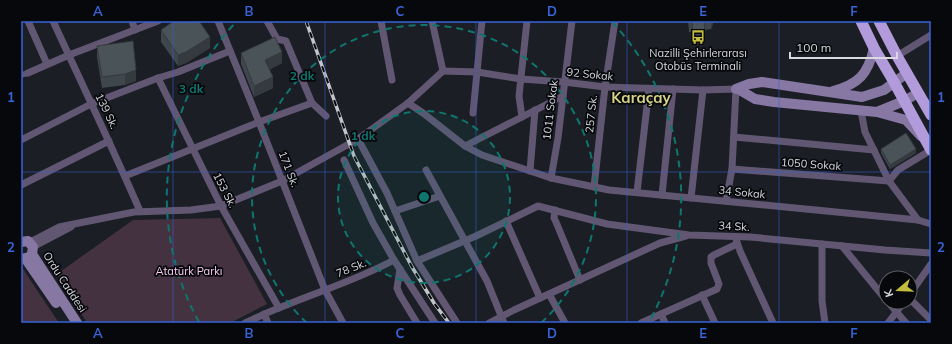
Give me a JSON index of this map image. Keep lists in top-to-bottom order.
{
  "streets": {
    "main road": ["Ordu Caddesi"],
    "street": [
      "92 Sokak",
      "1011 Sokak",
      "139 Sk.",
      "257 Sk.",
      "1050 Sokak",
      "171 Sk.",
      "153 Sk.",
      "34 Sokak",
      "34 Sk.",
      "78 Sk."
    ]
  },
  "crossings": [
    ["92 Sokak", "1011 Sokak"],
    ["92 Sokak", "257 Sk."],
    ["1011 Sokak", "34 Sokak"],
    ["257 Sk.", "34 Sokak"],
    ["171 Sk.", "78 Sk."],
    ["153 Sk.", "78 Sk."]
  ],
  "districts": ["Karaçay"],
  "parks": ["Atatürk Parkı"],
  "places": {
    "bus stop": ["Nazilli Şehirlerarası Otobüs Terminali"]
  },
  "scale_bar": "100 m",
  "north": "left",
  "grid": {
    "columns": [
      "A",
      "B",
      "C",
      "D",
      "E",
      "F"
    ],
    "rows": ["1", "2"]
  },
  "rings": ["2 dk", "3 dk", "1 dk"]
}
